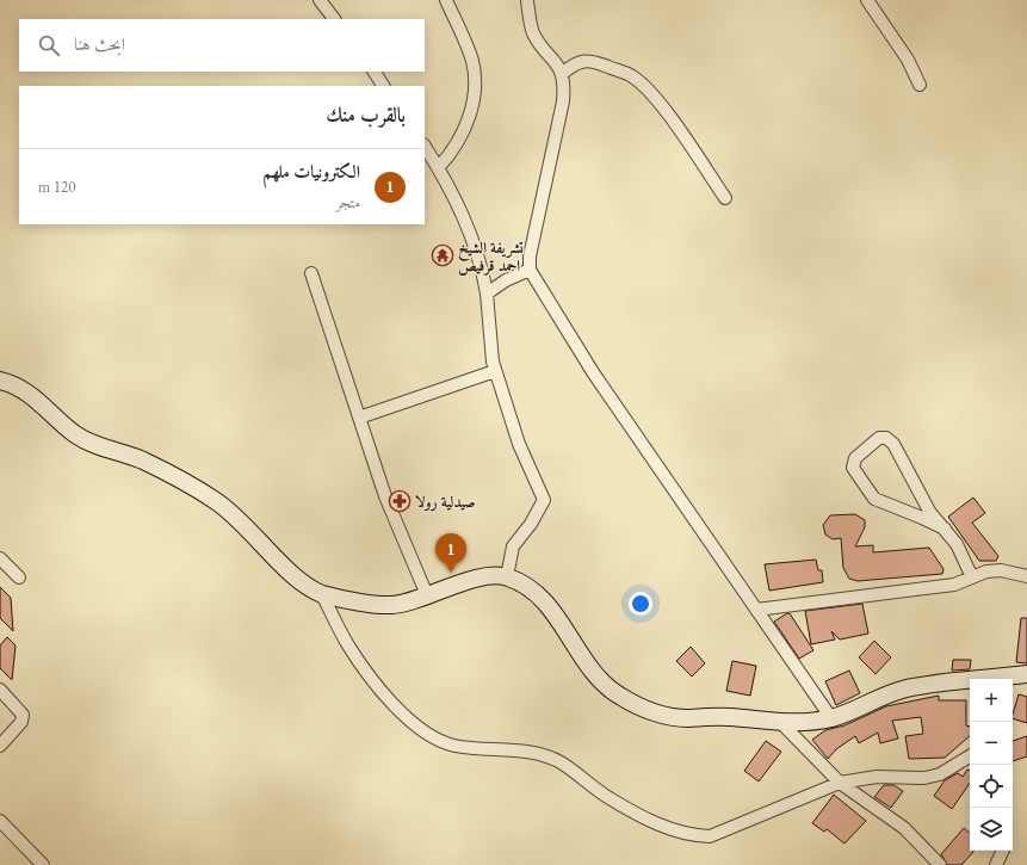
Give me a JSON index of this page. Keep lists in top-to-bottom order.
{
  "places": {
    "temple": ["تشريفة الشيخ احمد قرفيص"],
    "pharmacy": ["صيدلية رولا"]
  },
  "page": {
    "search": "ابحث هنا",
    "heading": "بالقرب منك",
    "list": [
      {
        "mark": "1",
        "name": "الكترونيات ملهم",
        "note": "متجر",
        "value": "120 m"
      }
    ],
    "pins": "1",
    "map_buttons": ["+", "−"]
  }
}
